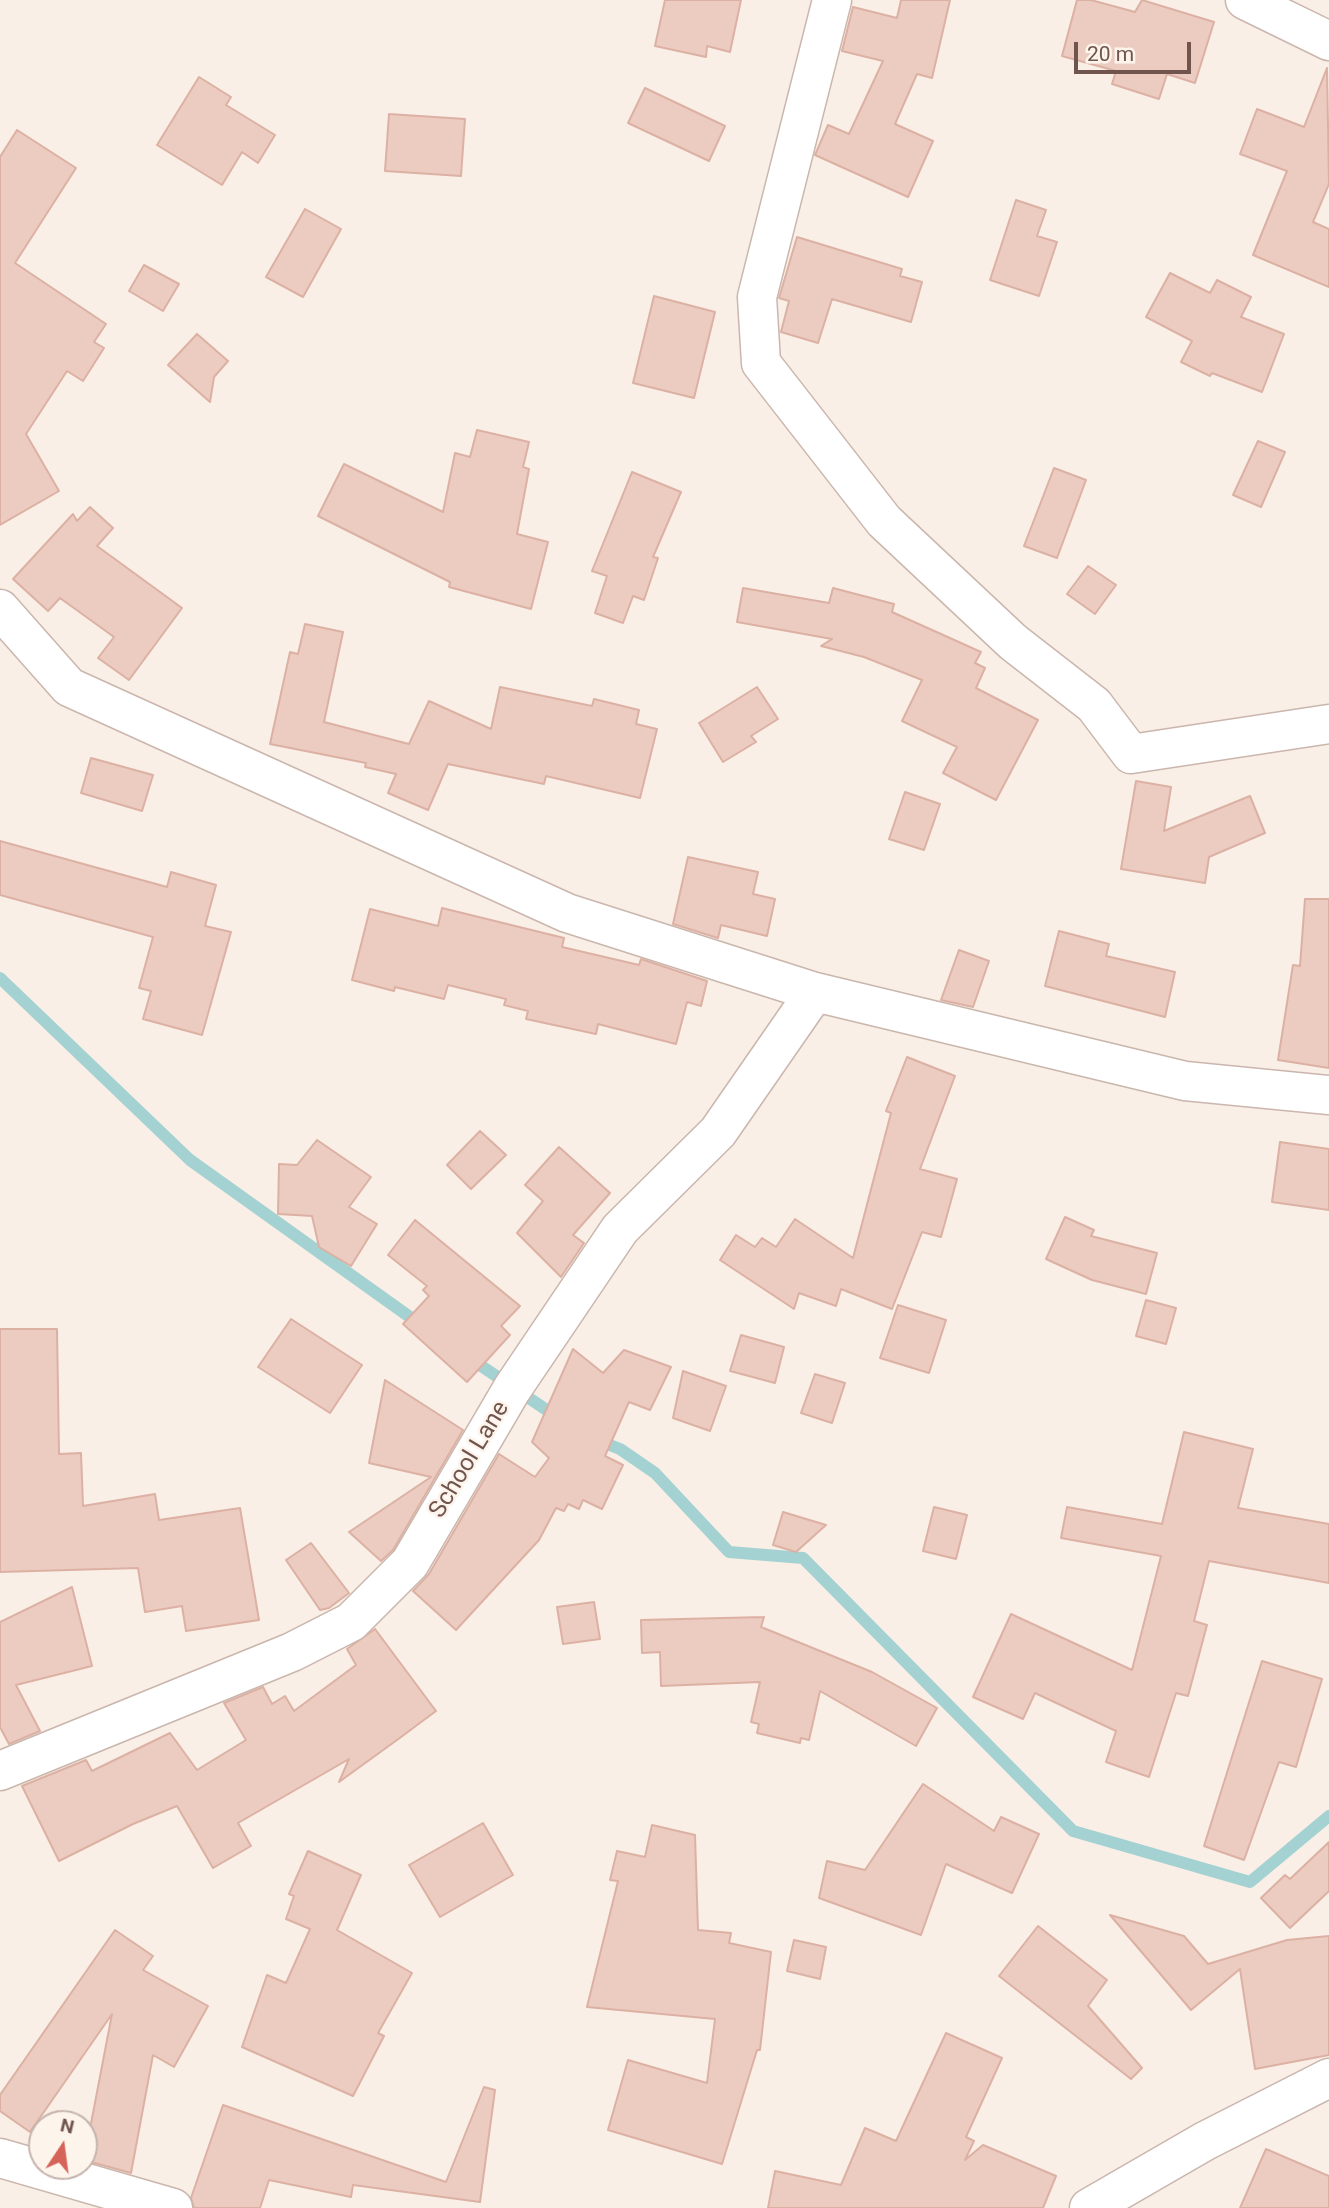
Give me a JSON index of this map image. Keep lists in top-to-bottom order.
{
  "streets": {
    "street": ["School Lane"]
  },
  "scale_bar": "20 m",
  "north": "top"
}
